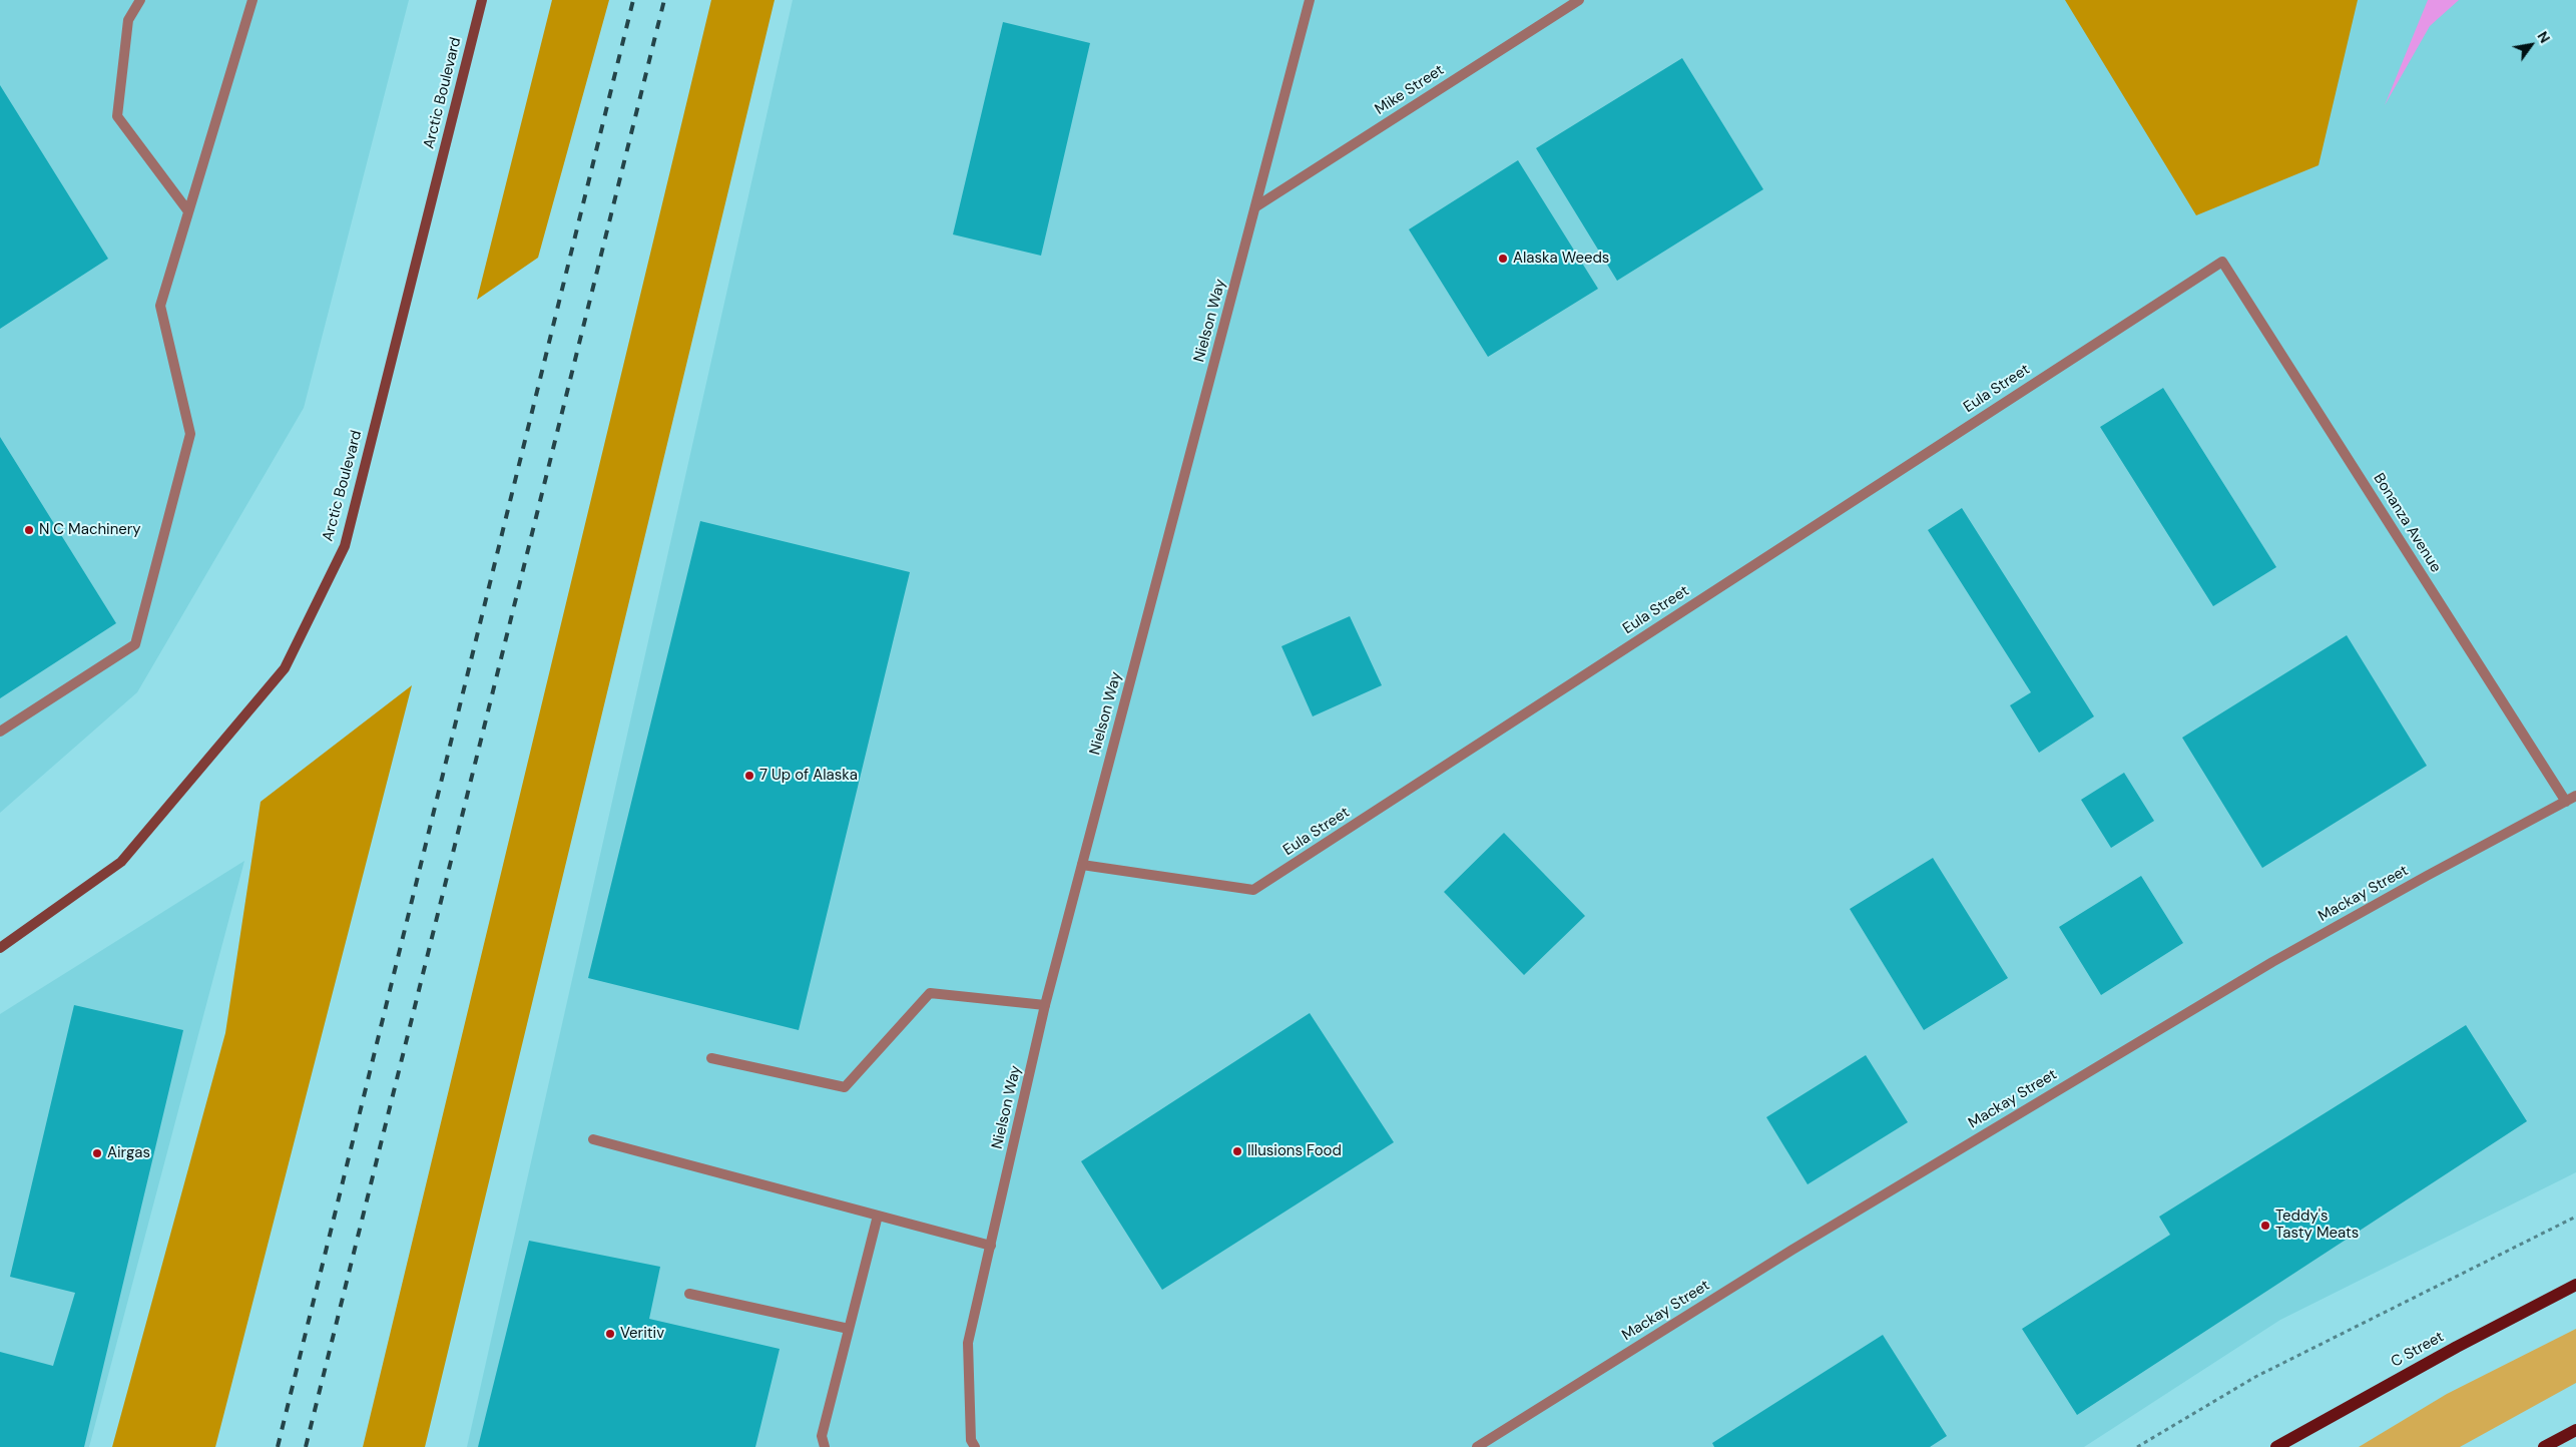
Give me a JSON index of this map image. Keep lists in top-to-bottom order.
{
  "streets": {
    "main road": ["Arctic Boulevard", "C Street"],
    "street": [
      "Mike Street",
      "Nielson Way",
      "Eula Street",
      "Bonanza Avenue",
      "Mackay Street"
    ]
  },
  "crossings": [
    ["Mike Street", "Nielson Way"],
    ["Nielson Way", "Eula Street"],
    ["Eula Street", "Bonanza Avenue"],
    ["Bonanza Avenue", "Mackay Street"]
  ],
  "places": [
    "Alaska Weeds",
    "N C Machinery",
    "7 Up of Alaska",
    "Illusions Food",
    "Airgas",
    "Teddy's Tasty Meats",
    "Veritiv"
  ],
  "north": "top right"
}
